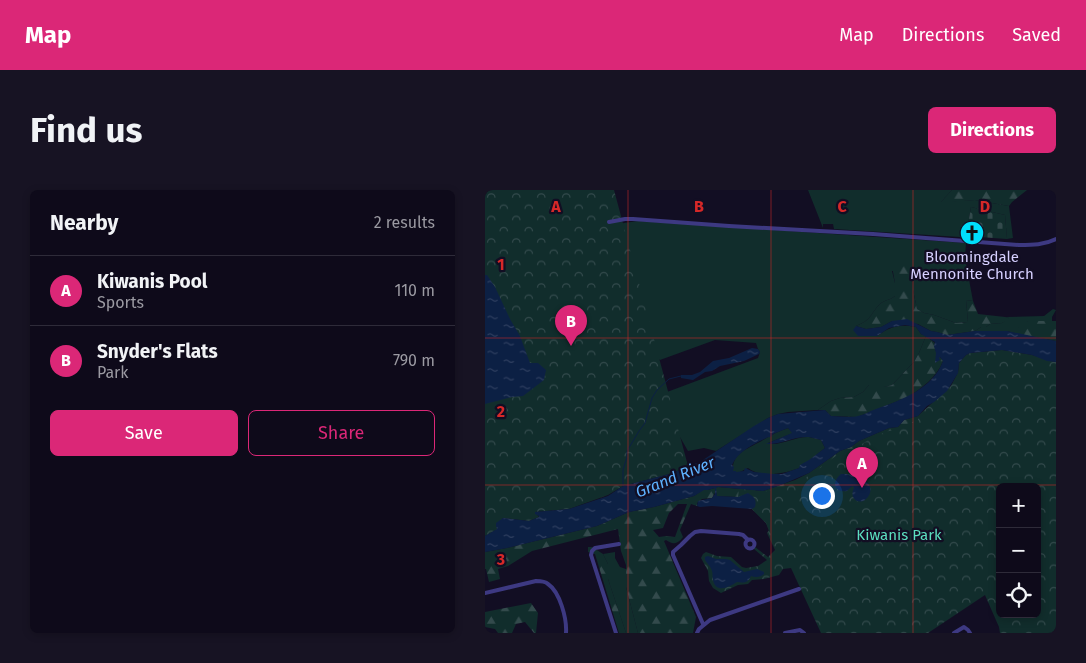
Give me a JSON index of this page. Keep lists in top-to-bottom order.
{
  "water": ["Grand River"],
  "parks": ["Kiwanis Park"],
  "places": {
    "church": ["Bloomingdale Mennonite Church"]
  },
  "page": {
    "header": "Map",
    "nav": ["Map", "Directions", "Saved"],
    "buttons": [
      "Directions",
      ["Save", "Share"]
    ],
    "title": "Find us",
    "heading": ["Nearby", "2 results"],
    "list": [
      {
        "mark": "A",
        "name": "Kiwanis Pool",
        "note": "Sports",
        "value": "110 m"
      },
      {
        "mark": "B",
        "name": "Snyder's Flats",
        "note": "Park",
        "value": "790 m"
      }
    ],
    "pins": ["B", "A"],
    "map_buttons": ["+", "−"]
  },
  "grid": {
    "columns": [
      "A",
      "B",
      "C",
      "D"
    ],
    "rows": ["1", "2", "3"]
  }
}
